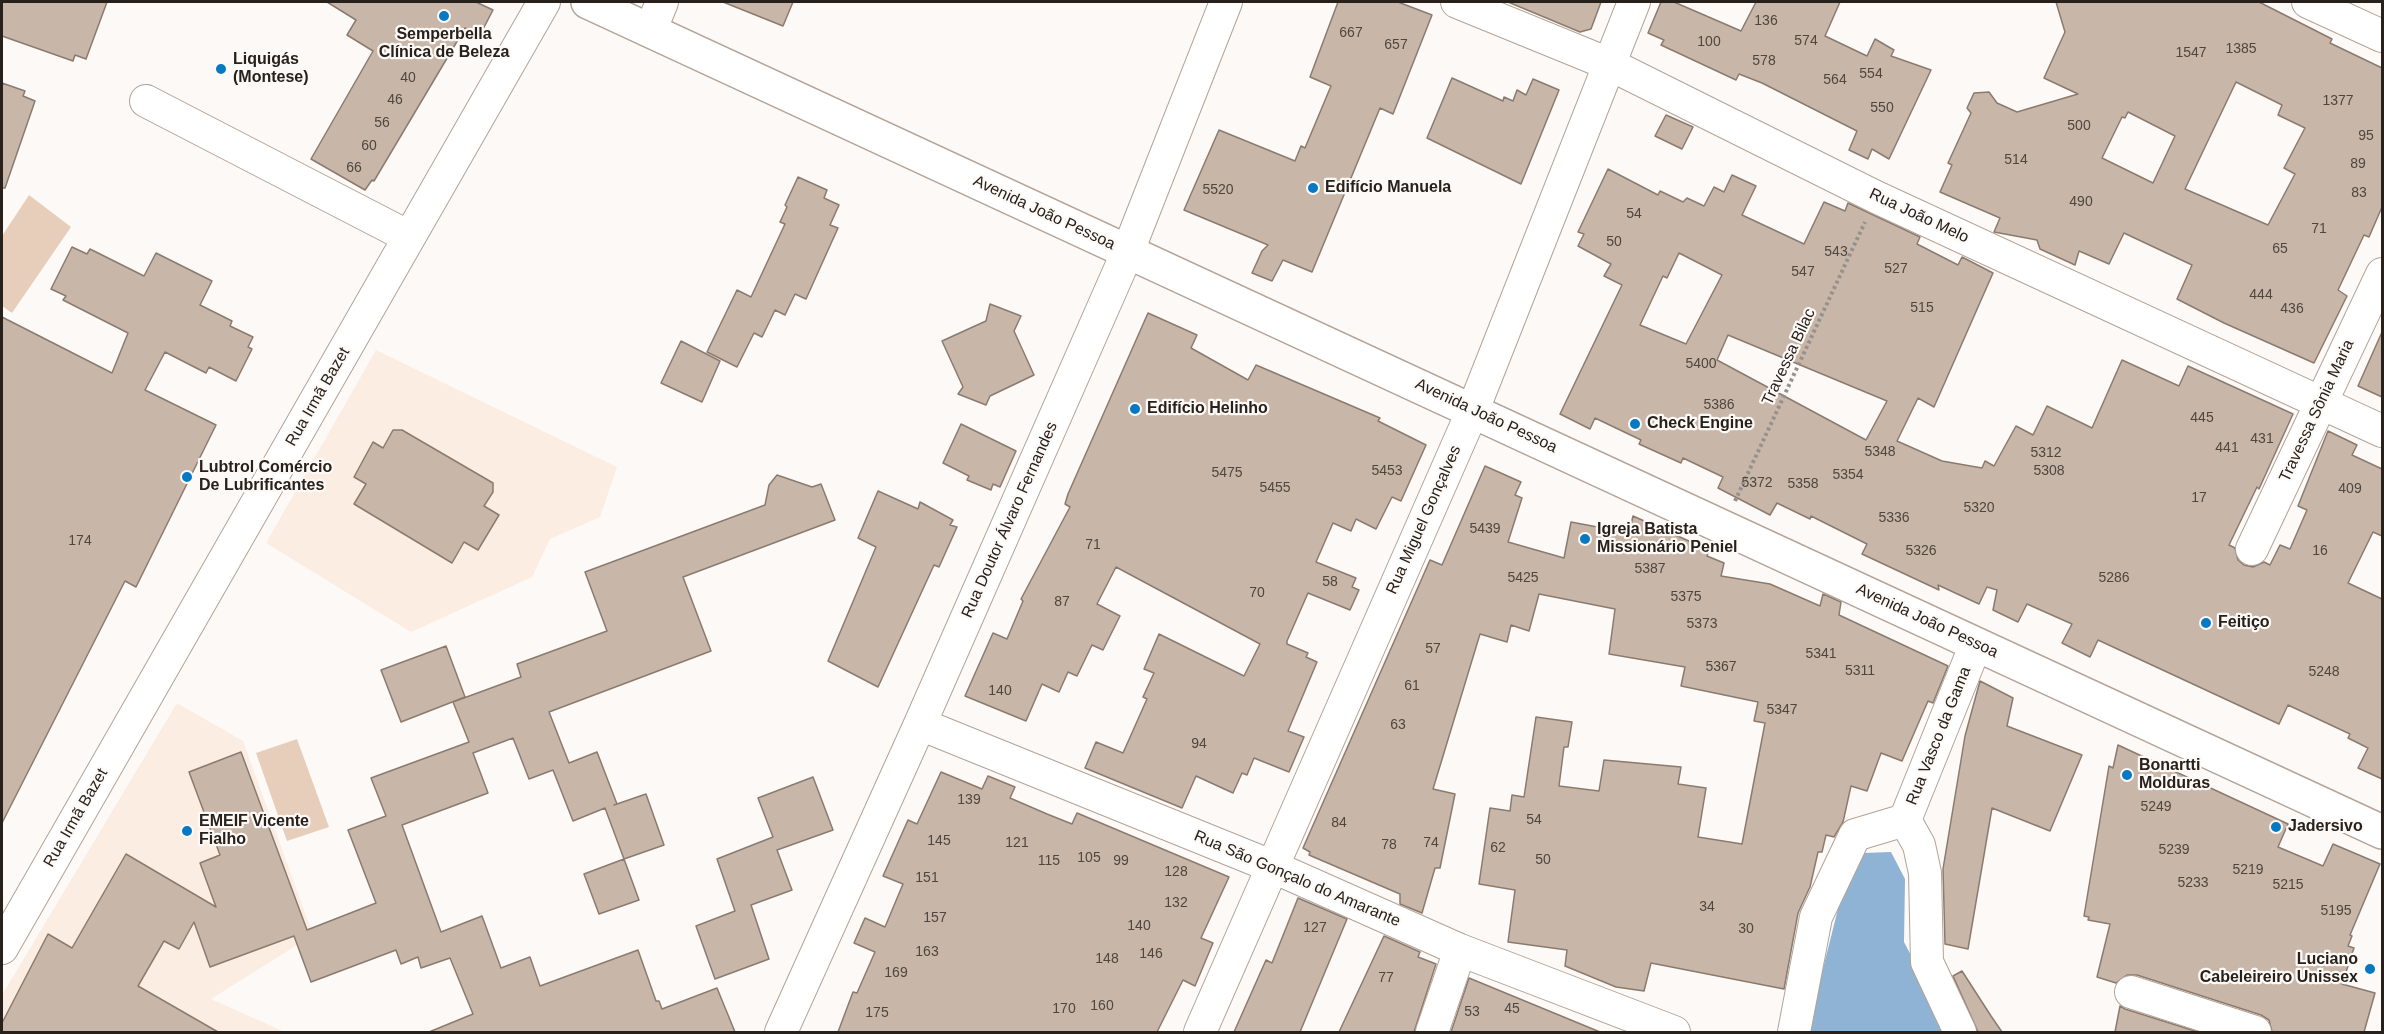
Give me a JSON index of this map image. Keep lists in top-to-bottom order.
{
  "streets": {
    "main road": ["Avenida João Pessoa"],
    "street": [
      "Rua João Melo",
      "Rua Irmã Bazet",
      "Travessa Sônia Maria",
      "Rua Doutor Álvaro Fernandes",
      "Rua Miguel Gonçalves",
      "Rua Vasco da Gama",
      "Rua São Gonçalo do Amarante"
    ],
    "path": ["Travessa Bilac"]
  },
  "crossings": [
    ["Avenida João Pessoa", "Travessa Bilac"],
    ["Avenida João Pessoa", "Rua Doutor Álvaro Fernandes"],
    ["Avenida João Pessoa", "Rua Miguel Gonçalves"],
    ["Avenida João Pessoa", "Rua Vasco da Gama"],
    ["Rua João Melo", "Travessa Bilac"],
    ["Rua João Melo", "Travessa Sônia Maria"],
    ["Rua João Melo", "Rua Miguel Gonçalves"],
    ["Rua Doutor Álvaro Fernandes", "Rua São Gonçalo do Amarante"],
    ["Rua Miguel Gonçalves", "Rua São Gonçalo do Amarante"]
  ],
  "places": [
    "Semperbella Clínica de Beleza",
    "Liquigás (Montese)",
    "Edifício Manuela",
    "Edifício Helinho",
    "Check Engine",
    "Lubtrol Comércio De Lubrificantes",
    "Igreja Batista Missionário Peniel",
    "Feitiço",
    "Bonartti Molduras",
    "Jadersivo",
    "EMEIF Vicente Fialho",
    "Luciano Cabeleireiro Unissex"
  ],
  "house_numbers": [
    "136",
    "667",
    "574",
    "100",
    "657",
    "1385",
    "1547",
    "578",
    "554",
    "40",
    "564",
    "46",
    "1377",
    "550",
    "56",
    "500",
    "95",
    "60",
    "514",
    "89",
    "66",
    "5520",
    "83",
    "490",
    "54",
    "71",
    "50",
    "65",
    "543",
    "527",
    "547",
    "444",
    "515",
    "436",
    "5400",
    "5386",
    "445",
    "431",
    "441",
    "5348",
    "5312",
    "5453",
    "5308",
    "5475",
    "5354",
    "5372",
    "5358",
    "5455",
    "409",
    "17",
    "5320",
    "5336",
    "5439",
    "174",
    "71",
    "5326",
    "16",
    "5387",
    "5425",
    "5286",
    "58",
    "70",
    "5375",
    "87",
    "5373",
    "57",
    "5341",
    "5367",
    "5311",
    "5248",
    "61",
    "140",
    "5347",
    "63",
    "94",
    "139",
    "5249",
    "54",
    "84",
    "145",
    "121",
    "74",
    "78",
    "62",
    "5239",
    "105",
    "50",
    "115",
    "99",
    "5219",
    "128",
    "151",
    "5233",
    "5215",
    "132",
    "34",
    "5195",
    "157",
    "140",
    "127",
    "30",
    "163",
    "146",
    "148",
    "169",
    "77",
    "160",
    "170",
    "45",
    "53",
    "175"
  ]
}
